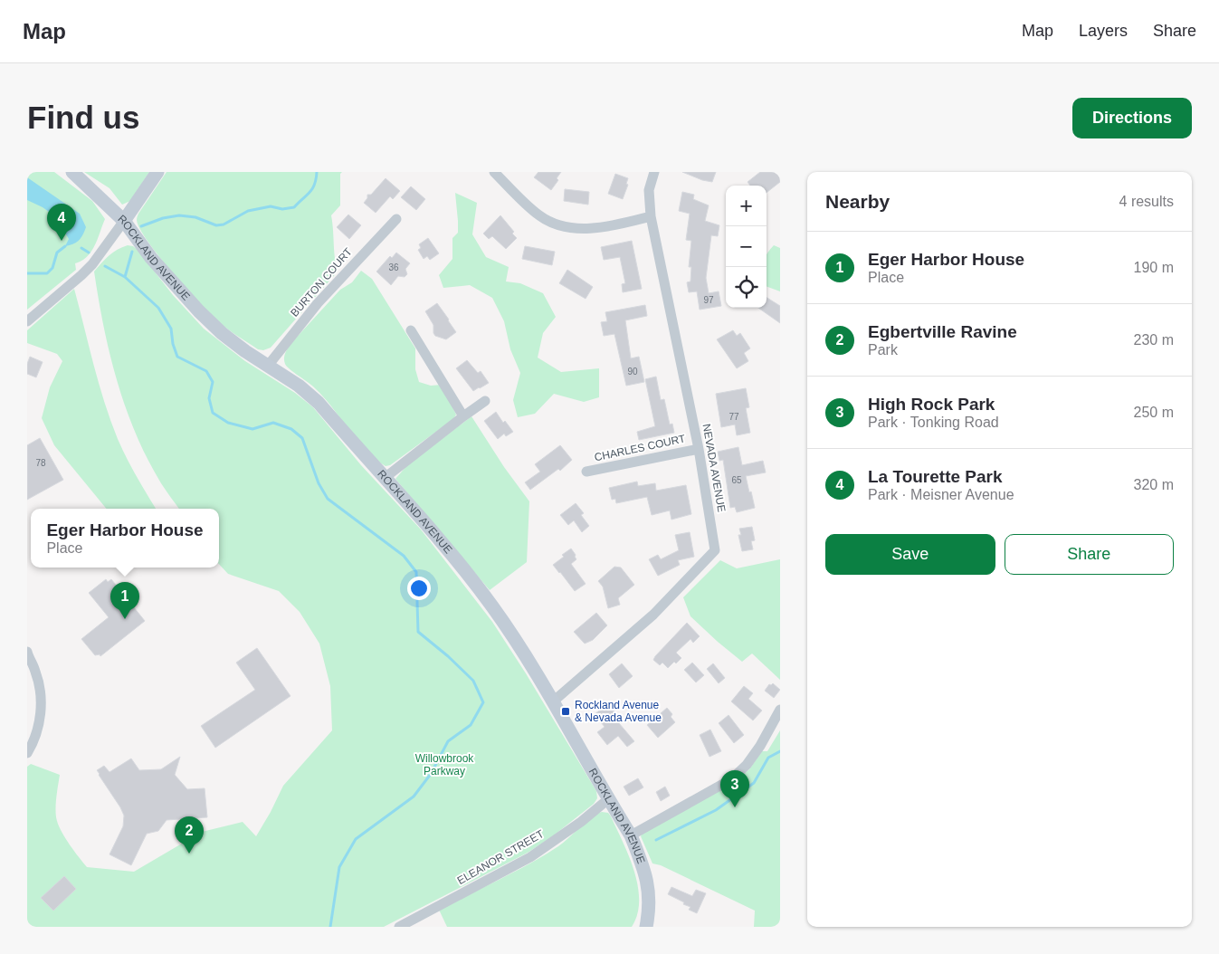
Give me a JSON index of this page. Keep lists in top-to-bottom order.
{
  "streets": {
    "street": [
      "ROCKLAND AVENUE",
      "BURTON COURT",
      "CHARLES COURT",
      "NEVADA AVENUE",
      "ELEANOR STREET"
    ]
  },
  "crossings": [
    ["ROCKLAND AVENUE", "BURTON COURT"],
    ["ROCKLAND AVENUE", "NEVADA AVENUE"],
    ["ROCKLAND AVENUE", "ELEANOR STREET"],
    ["CHARLES COURT", "NEVADA AVENUE"]
  ],
  "parks": ["Willowbrook Parkway"],
  "places": {
    "transit": ["Rockland Avenue & Nevada Avenue"]
  },
  "house_numbers": [
    "36",
    "97",
    "90",
    "77",
    "78",
    "65"
  ],
  "page": {
    "header": "Map",
    "nav": ["Map", "Layers", "Share"],
    "buttons": [
      "Directions",
      ["Save", "Share"]
    ],
    "title": "Find us",
    "heading": ["Nearby", "4 results"],
    "map_buttons": ["+", "−"],
    "pins": [
      "4",
      "1",
      "3",
      "2"
    ],
    "list": [
      {
        "mark": "1",
        "name": "Eger Harbor House",
        "note": "Place",
        "value": "190 m"
      },
      {
        "mark": "2",
        "name": "Egbertville Ravine",
        "note": "Park",
        "value": "230 m"
      },
      {
        "mark": "3",
        "name": "High Rock Park",
        "note": "Park · Tonking Road",
        "value": "250 m"
      },
      {
        "mark": "4",
        "name": "La Tourette Park",
        "note": "Park · Meisner Avenue",
        "value": "320 m"
      }
    ],
    "popup": ["Eger Harbor House", "Place"]
  }
}
